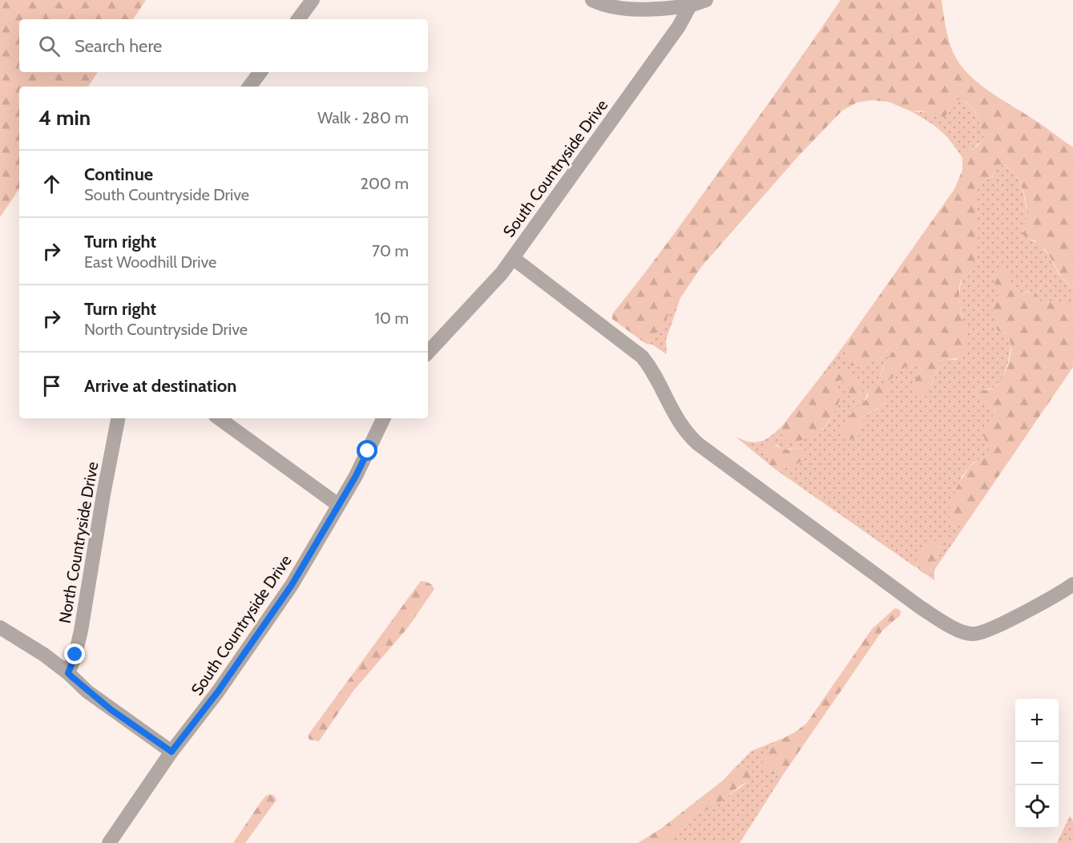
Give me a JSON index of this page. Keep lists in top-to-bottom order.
{
  "streets": {
    "street": ["South Countryside Drive", "North Countryside Drive"]
  },
  "page": {
    "search": "Search here",
    "heading": ["4 min", "Walk · 280 m"],
    "list": [
      ["Continue", "South Countryside Drive", "200 m"],
      ["Turn right", "East Woodhill Drive", "70 m"],
      ["Turn right", "North Countryside Drive", "10 m"],
      "Arrive at destination"
    ],
    "map_buttons": ["+", "−"]
  }
}
